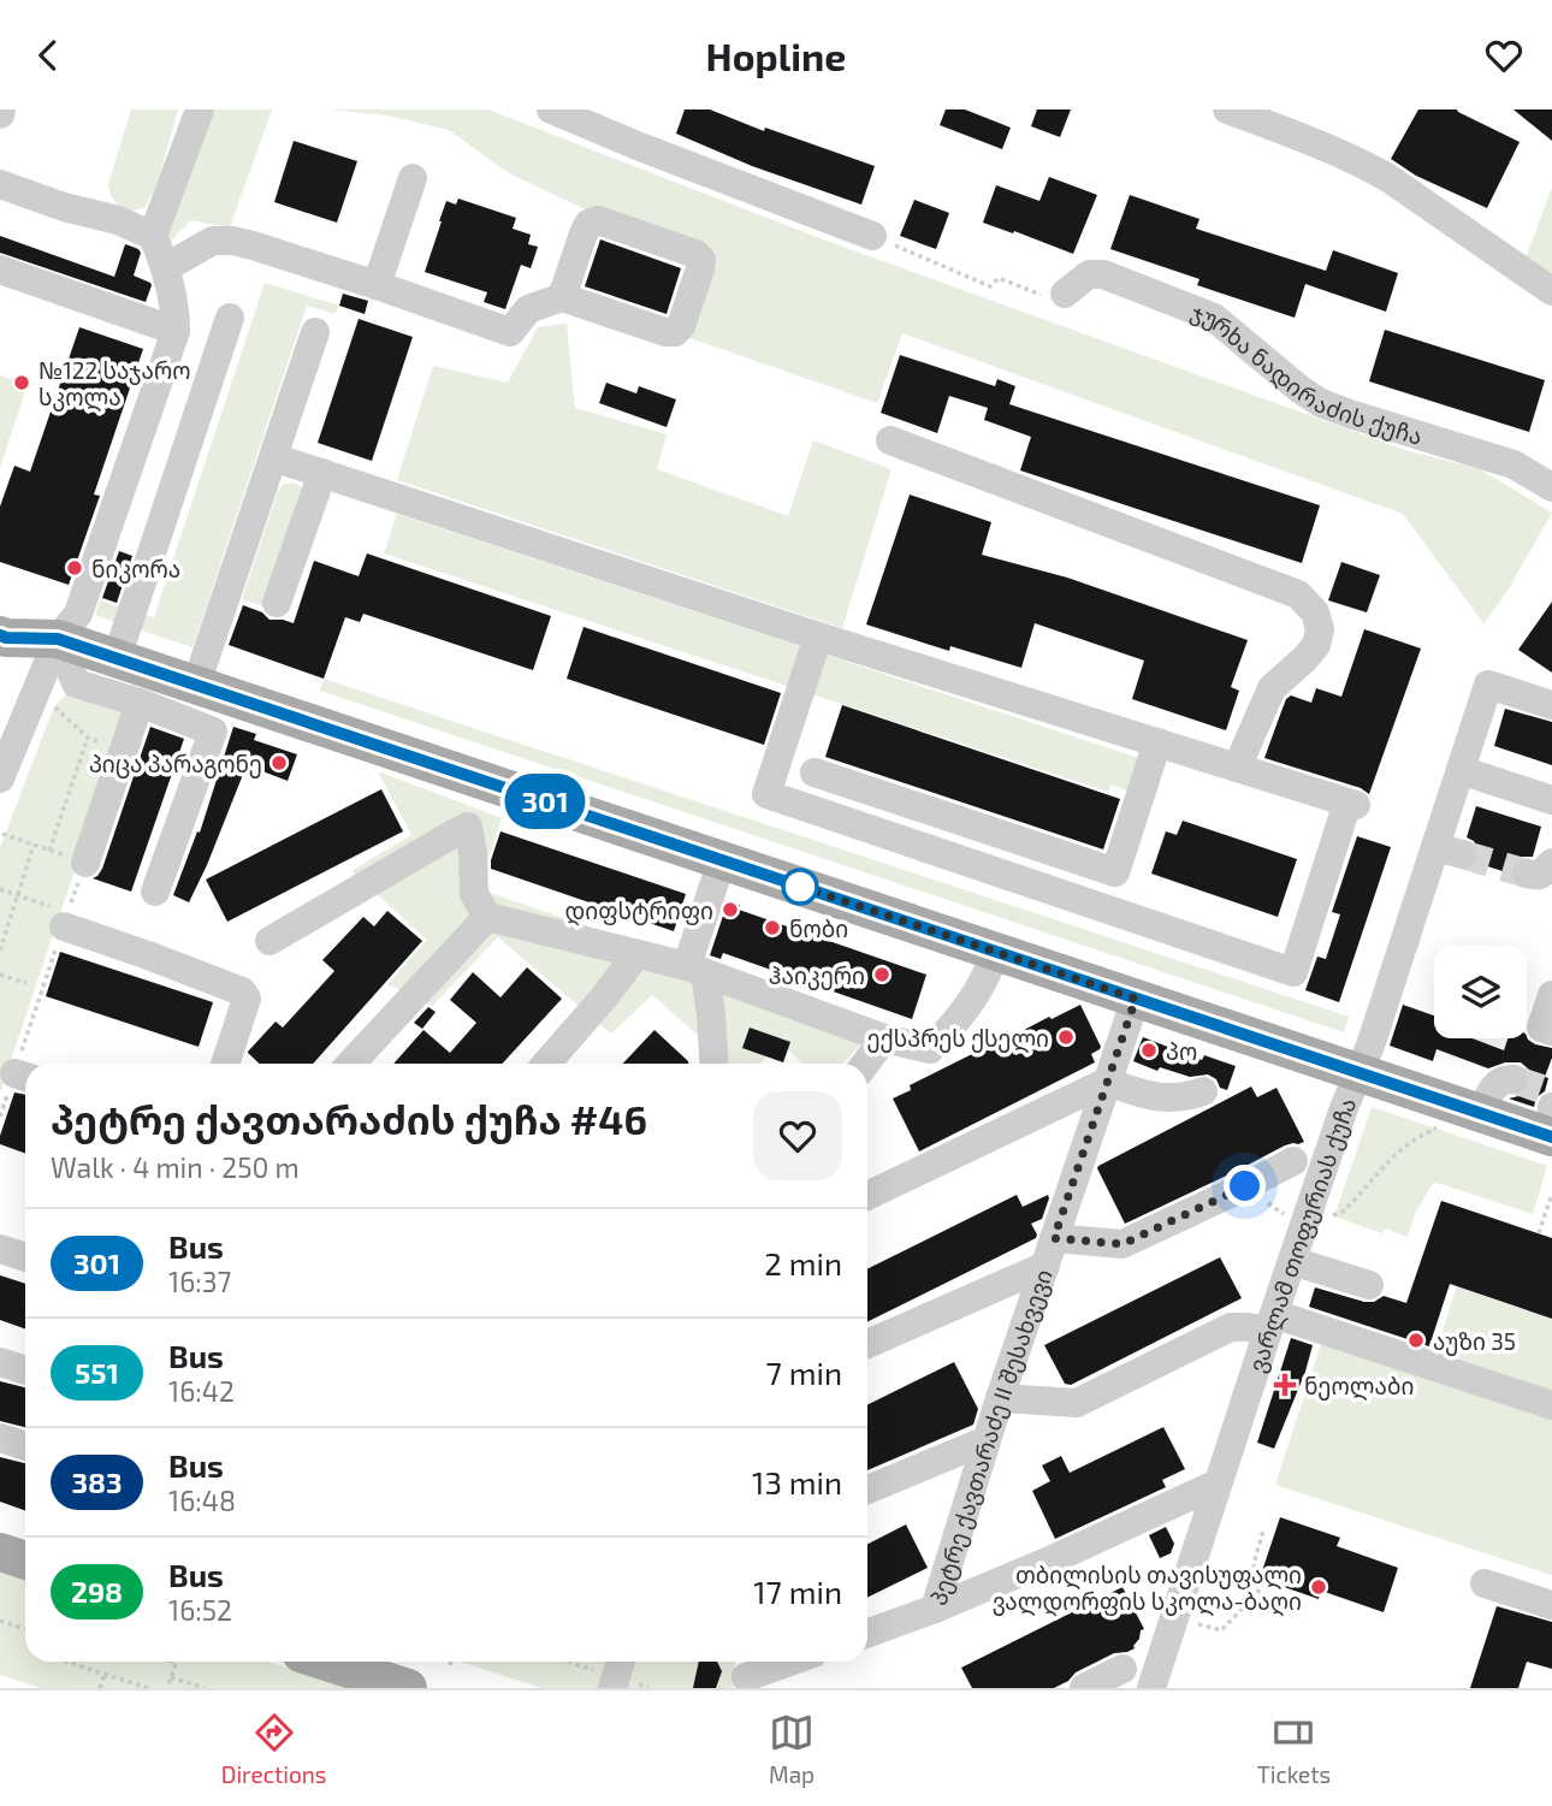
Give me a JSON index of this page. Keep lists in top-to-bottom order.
{
  "streets": {
    "street": ["ჯურხა ნადირაძის ქუჩა", "ვარლამ თოფურიას ქუჩა", "პეტრე ქავთარაძე II შესახვევი"]
  },
  "places": {
    "other": [
      "№122 საჯარო სკოლა",
      "ნიკორა",
      "პიცა პარაგონე",
      "დიფსტრიფი",
      "ნობი",
      "ჰაიკერი",
      "ექსპრეს ქსელი",
      "პო",
      "აუზი 35",
      "თბილისის თავისუფალი ვალდორფის სკოლა-ბაღი"
    ],
    "health": ["ნეოლაბი"]
  },
  "lines": ["bus line 301"],
  "page": {
    "header": "Hopline",
    "on_map": "301",
    "heading": ["პეტრე ქავთარაძის ქუჩა #46", "Walk · 4 min · 250 m"],
    "list": [
      {
        "mark": "301",
        "name": "Bus",
        "note": "16:37",
        "value": "2 min"
      },
      {
        "mark": "551",
        "name": "Bus",
        "note": "16:42",
        "value": "7 min"
      },
      {
        "mark": "383",
        "name": "Bus",
        "note": "16:48",
        "value": "13 min"
      },
      {
        "mark": "298",
        "name": "Bus",
        "note": "16:52",
        "value": "17 min"
      }
    ],
    "tabs": ["Directions", "Map", "Tickets"]
  }
}
